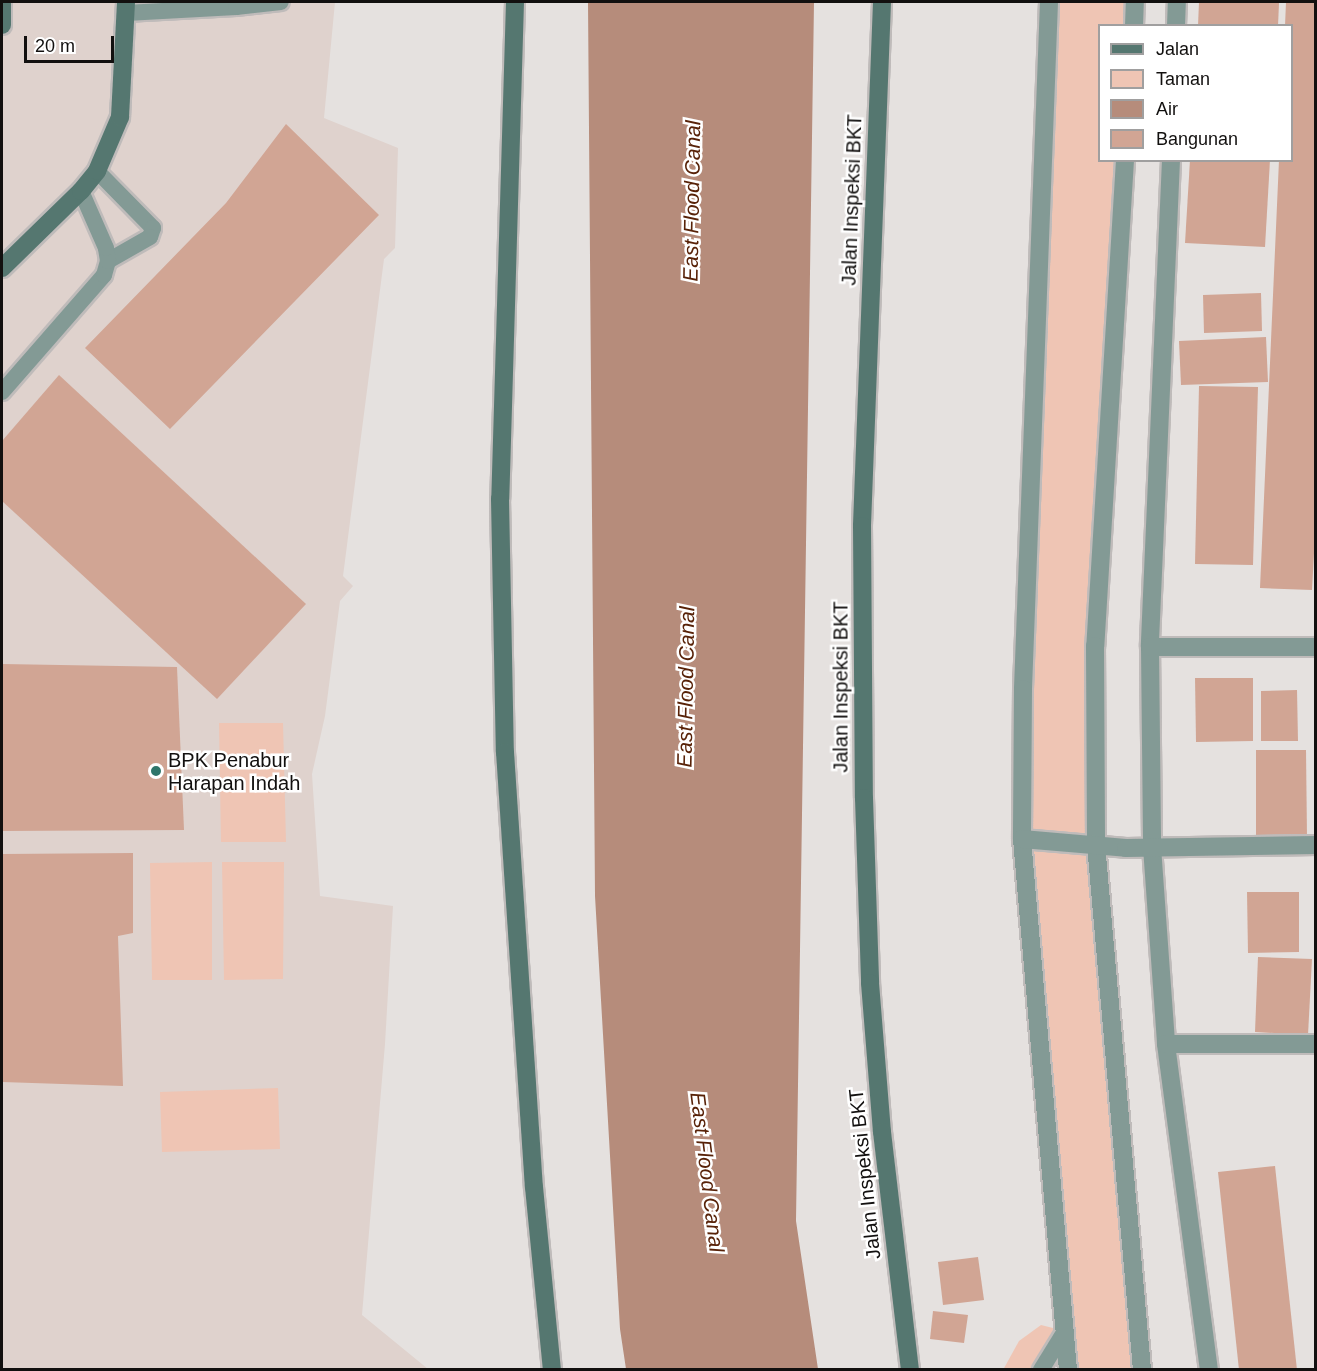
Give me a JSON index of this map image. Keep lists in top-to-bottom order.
{
  "streets": {
    "street": ["Jalan Inspeksi BKT"]
  },
  "water": ["East Flood Canal"],
  "places": ["BPK Penabur Harapan Indah"],
  "legend": [
    "Jalan",
    "Taman",
    "Air",
    "Bangunan"
  ],
  "scale_bar": "20 m"
}
